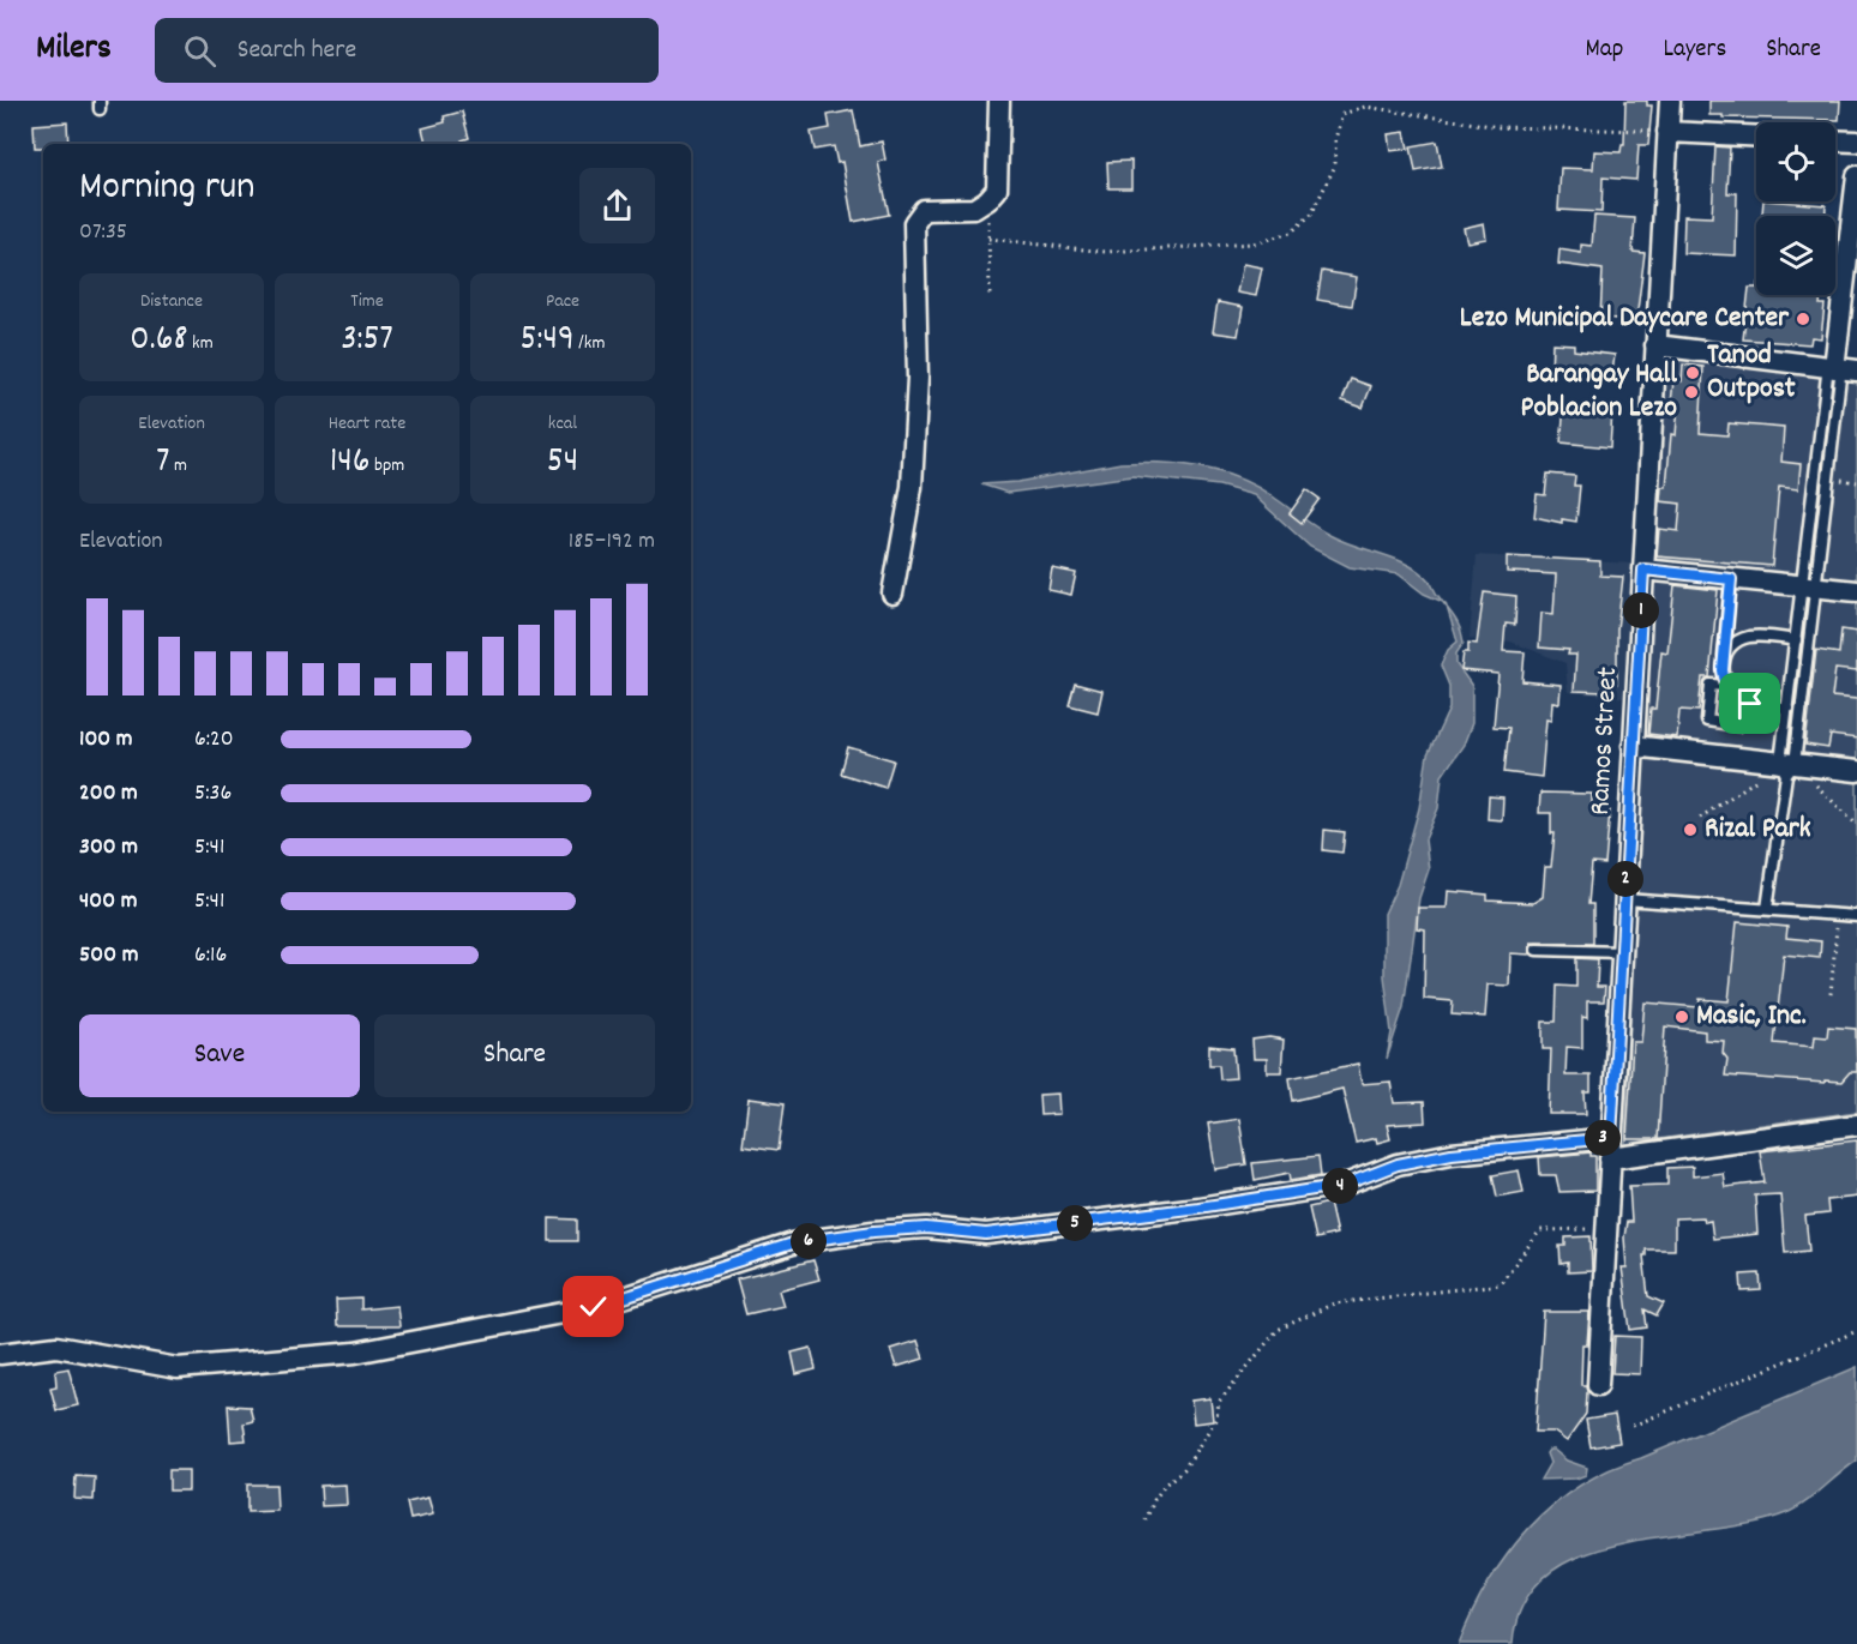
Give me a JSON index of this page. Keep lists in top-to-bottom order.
{
  "streets": {
    "street": ["Ramos Street"]
  },
  "places": [
    "Lezo Municipal Daycare Center",
    "Tanod Outpost",
    "Barangay Hall Poblacion Lezo",
    "Rizal Park",
    "Masic, Inc."
  ],
  "page": {
    "header": "Milers",
    "search": "Search here",
    "nav": ["Map", "Layers", "Share"],
    "heading": ["Morning run", "07:35"],
    "stats": [
      ["Distance", "0.68 km"],
      ["Time", "3:57"],
      ["Pace", "5:49 /km"],
      ["Elevation", "7 m"],
      ["Heart rate", "146 bpm"],
      ["kcal", "54"]
    ],
    "chart": ["Elevation", "185–192 m"],
    "pins": [
      "1",
      "2",
      "3",
      "4",
      "5",
      "6"
    ],
    "list": [
      {
        "name": "100 m",
        "note": "6:20"
      },
      {
        "name": "200 m",
        "note": "5:36"
      },
      {
        "name": "300 m",
        "note": "5:41"
      },
      {
        "name": "400 m",
        "note": "5:41"
      },
      {
        "name": "500 m",
        "note": "6:16"
      }
    ],
    "buttons": ["Save", "Share"]
  }
}
